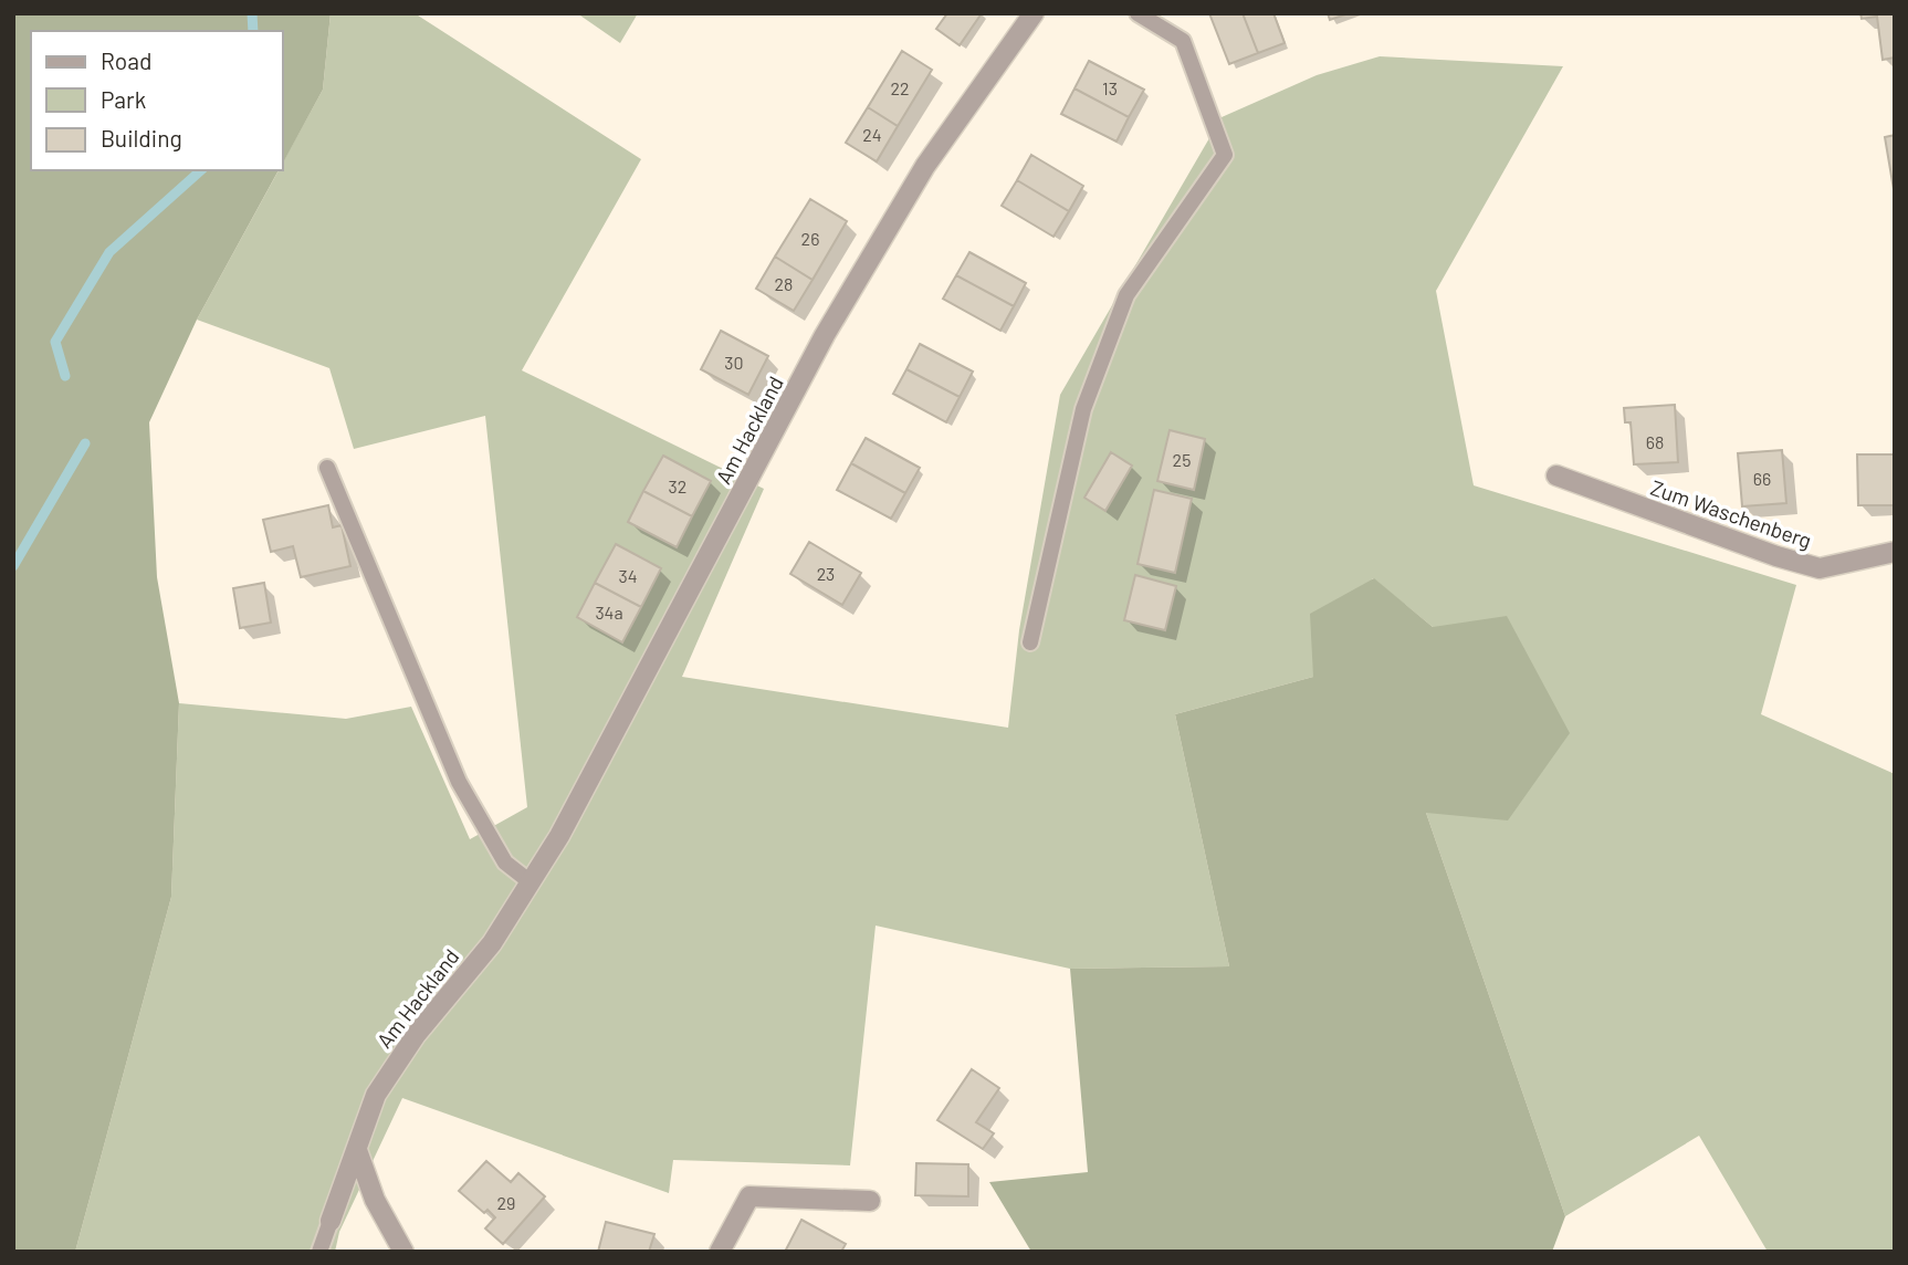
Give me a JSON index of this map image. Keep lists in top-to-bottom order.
{
  "streets": {
    "street": ["Am Hackland", "Zum Waschenberg"]
  },
  "house_numbers": [
    "22",
    "13",
    "24",
    "26",
    "28",
    "30",
    "68",
    "25",
    "66",
    "32",
    "23",
    "34",
    "34a",
    "29"
  ],
  "legend": ["Road", "Park", "Building"]
}
